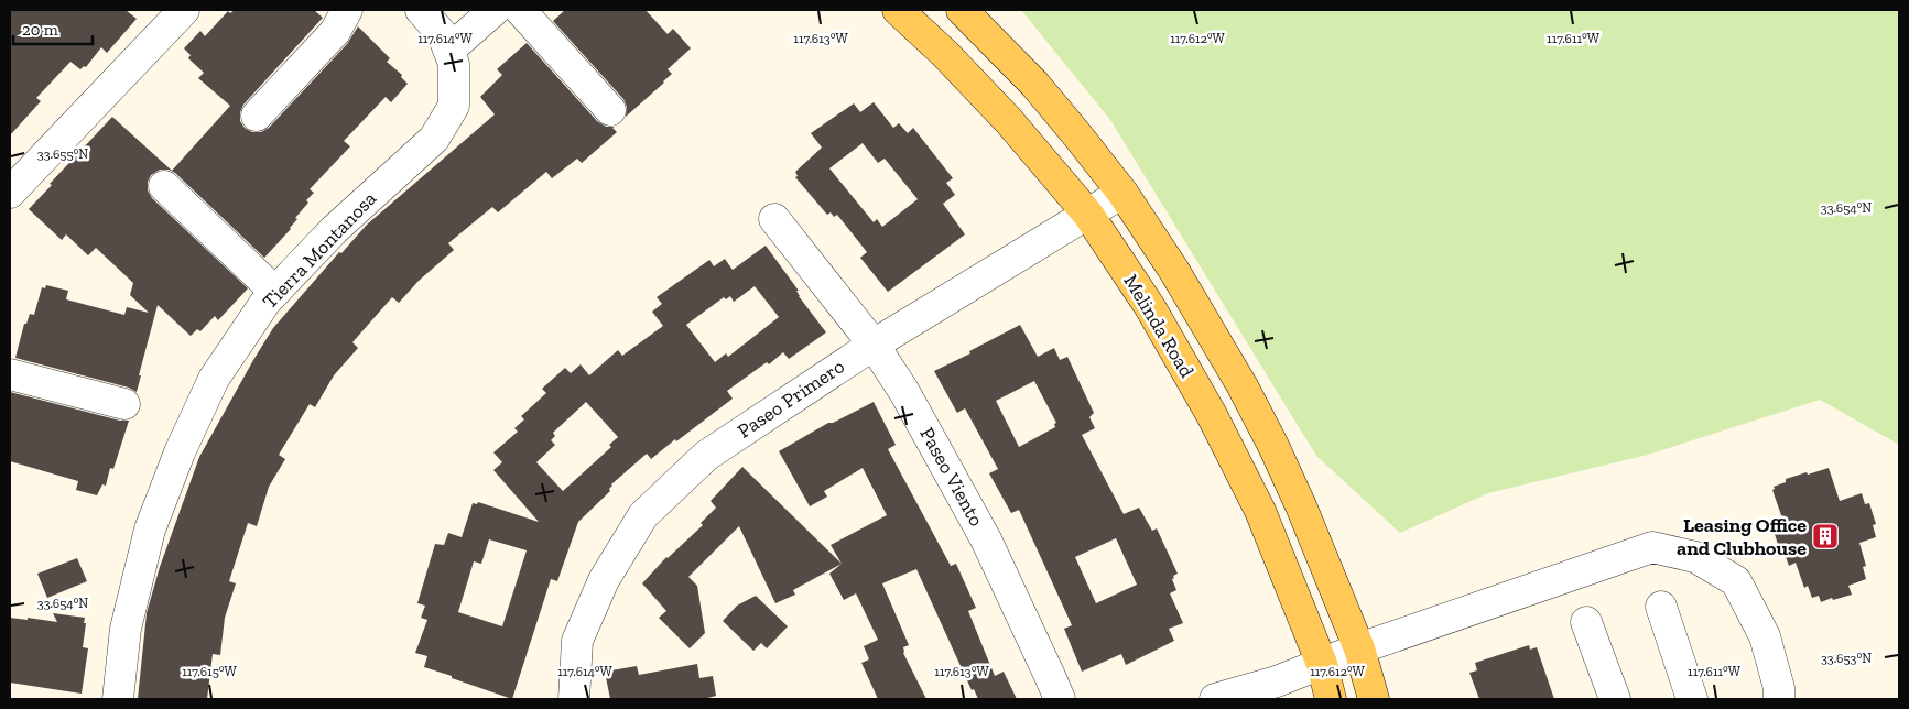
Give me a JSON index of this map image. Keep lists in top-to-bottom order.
{
  "streets": {
    "main road": ["Melinda Road"],
    "street": ["Tierra Montanosa", "Paseo Primero", "Paseo Viento"]
  },
  "crossings": [
    ["Melinda Road", "Paseo Primero"],
    ["Paseo Primero", "Paseo Viento"]
  ],
  "places": {
    "building": ["Leasing Office and Clubhouse"]
  },
  "scale_bar": "20 m",
  "coordinates": [
    "117.614°W",
    "117.613°W",
    "117.612°W",
    "117.611°W",
    "33.655°N",
    "33.654°N",
    "33.653°N",
    "117.615°W"
  ]
}
